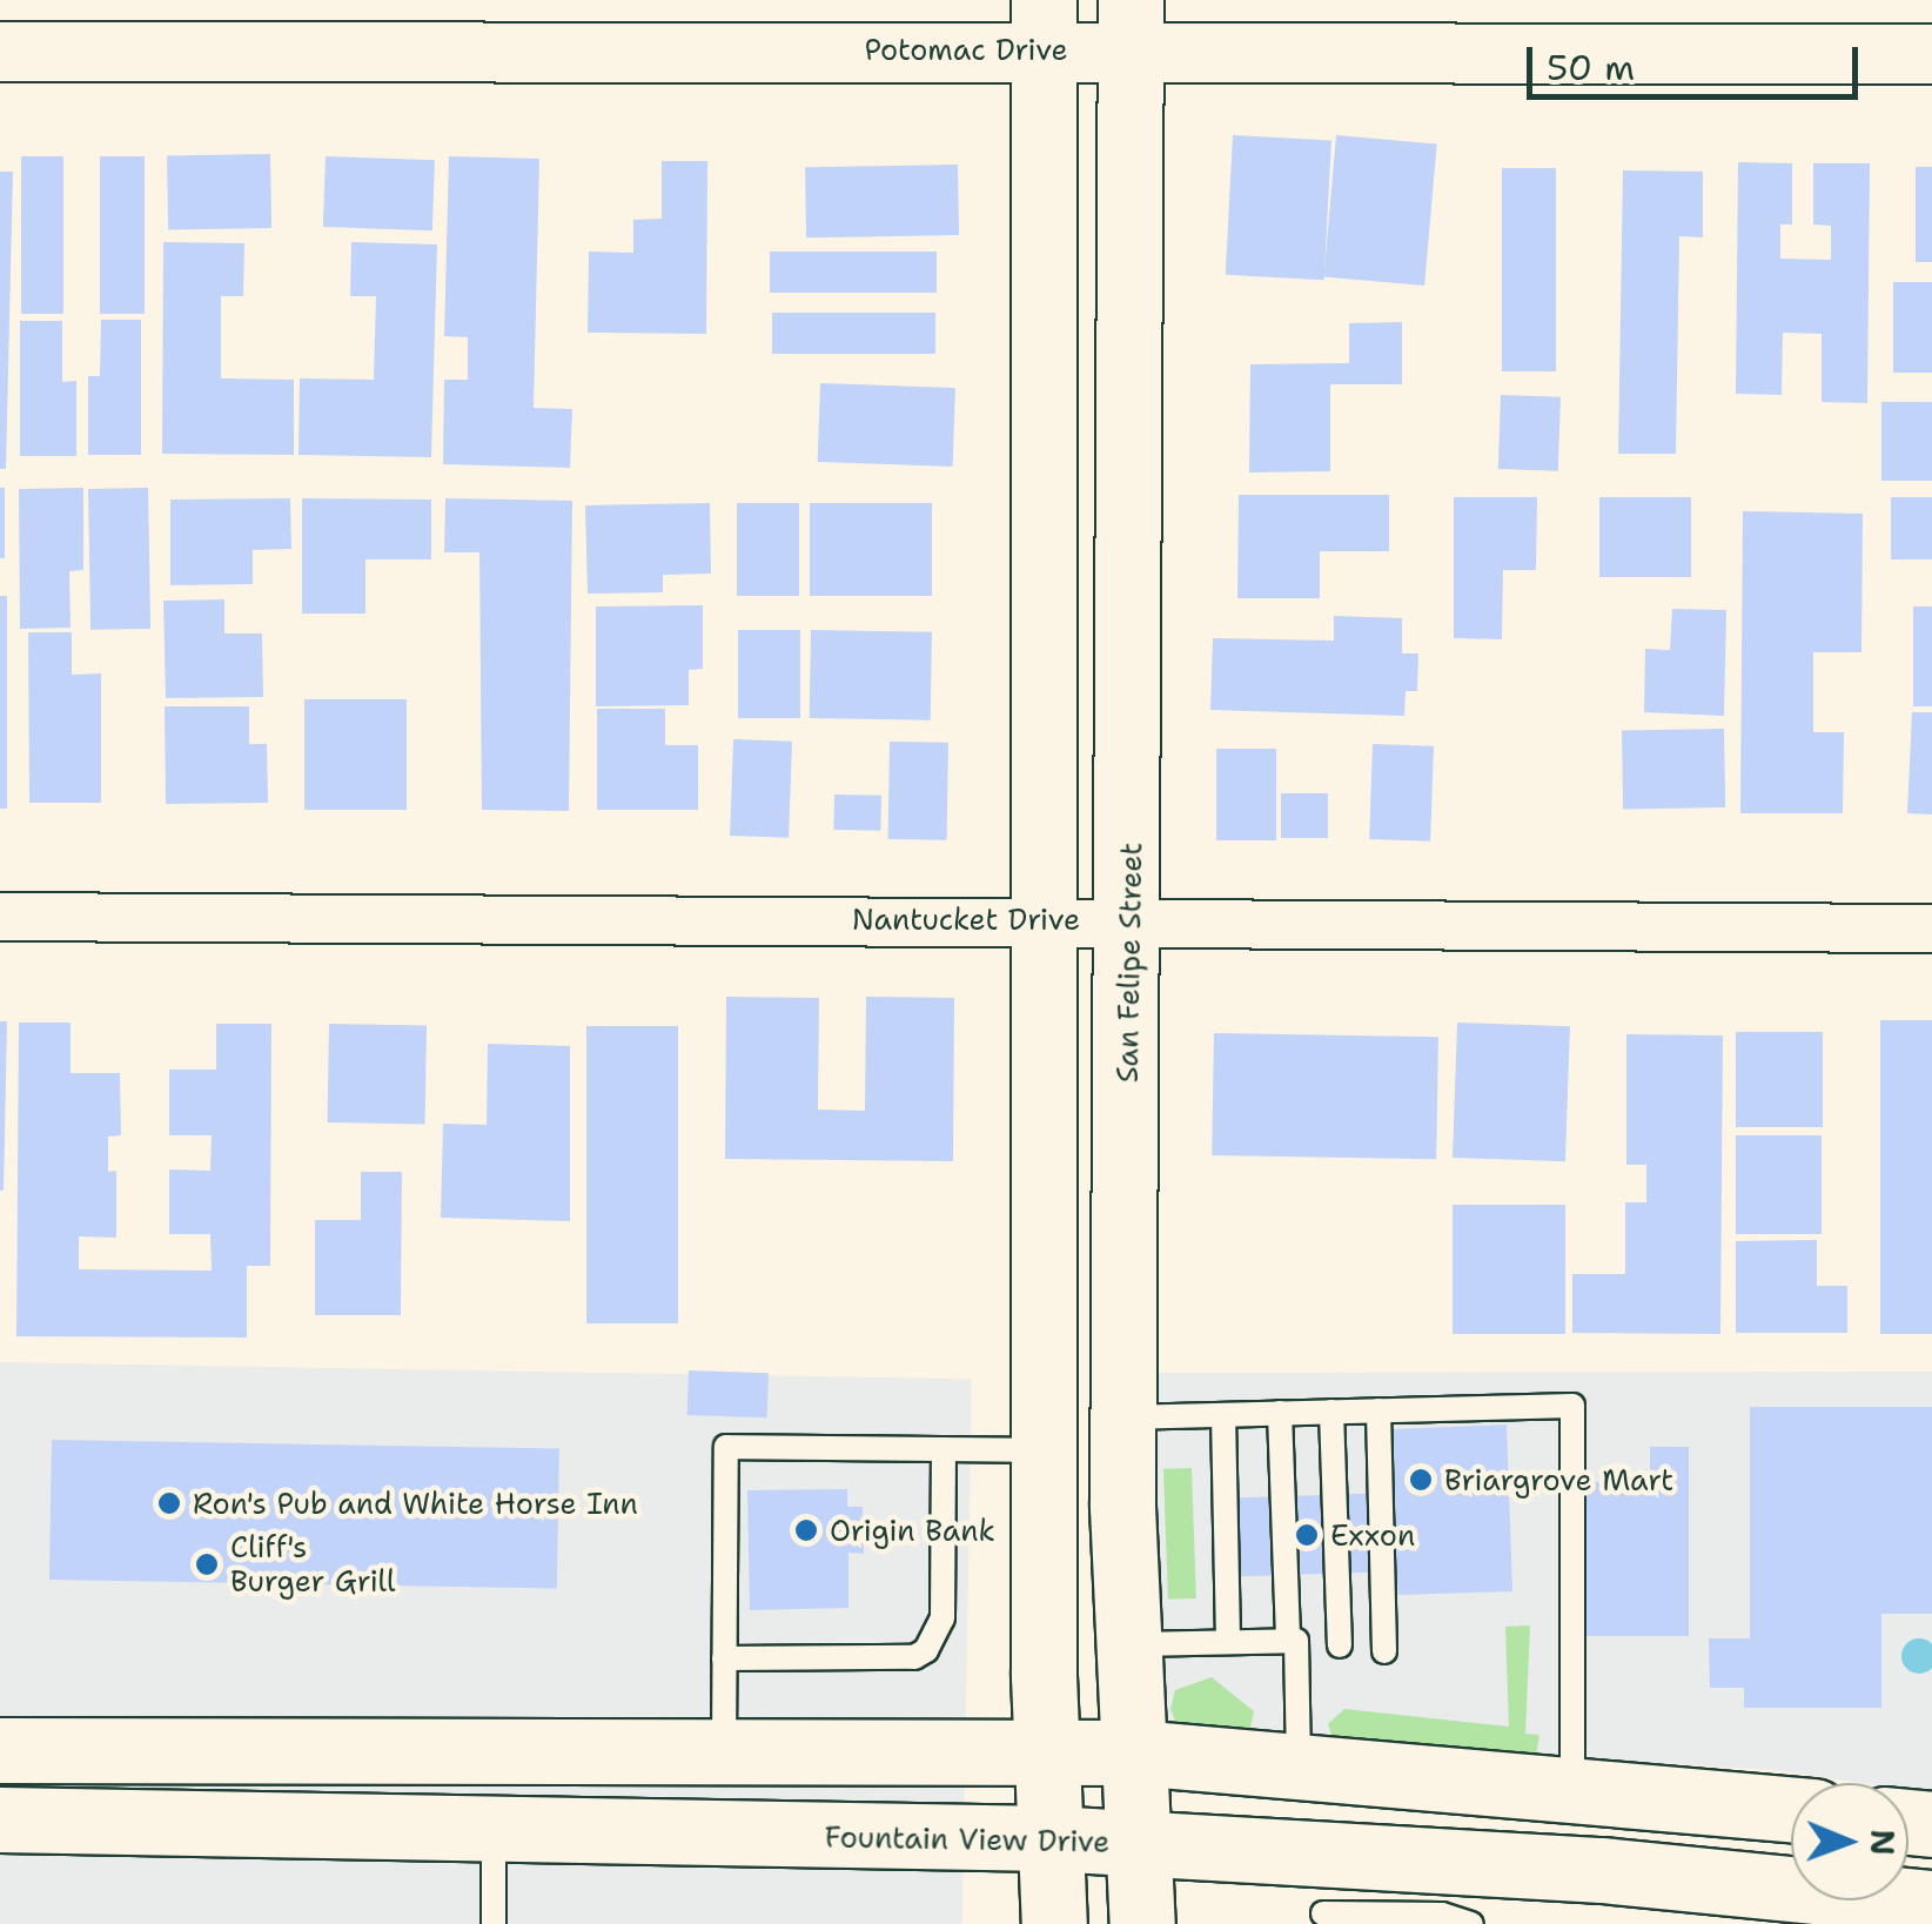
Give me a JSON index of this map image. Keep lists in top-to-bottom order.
{
  "streets": {
    "main road": ["San Felipe Street", "Fountain View Drive"],
    "street": ["Potomac Drive", "Nantucket Drive"]
  },
  "crossings": [
    ["Potomac Drive", "San Felipe Street"],
    ["Nantucket Drive", "San Felipe Street"],
    ["San Felipe Street", "Fountain View Drive"]
  ],
  "places": [
    "Briargrove Mart",
    "Ron's Pub and White Horse Inn",
    "Origin Bank",
    "Exxon",
    "Cliff's Burger Grill"
  ],
  "scale_bar": "50 m",
  "north": "right"
}
